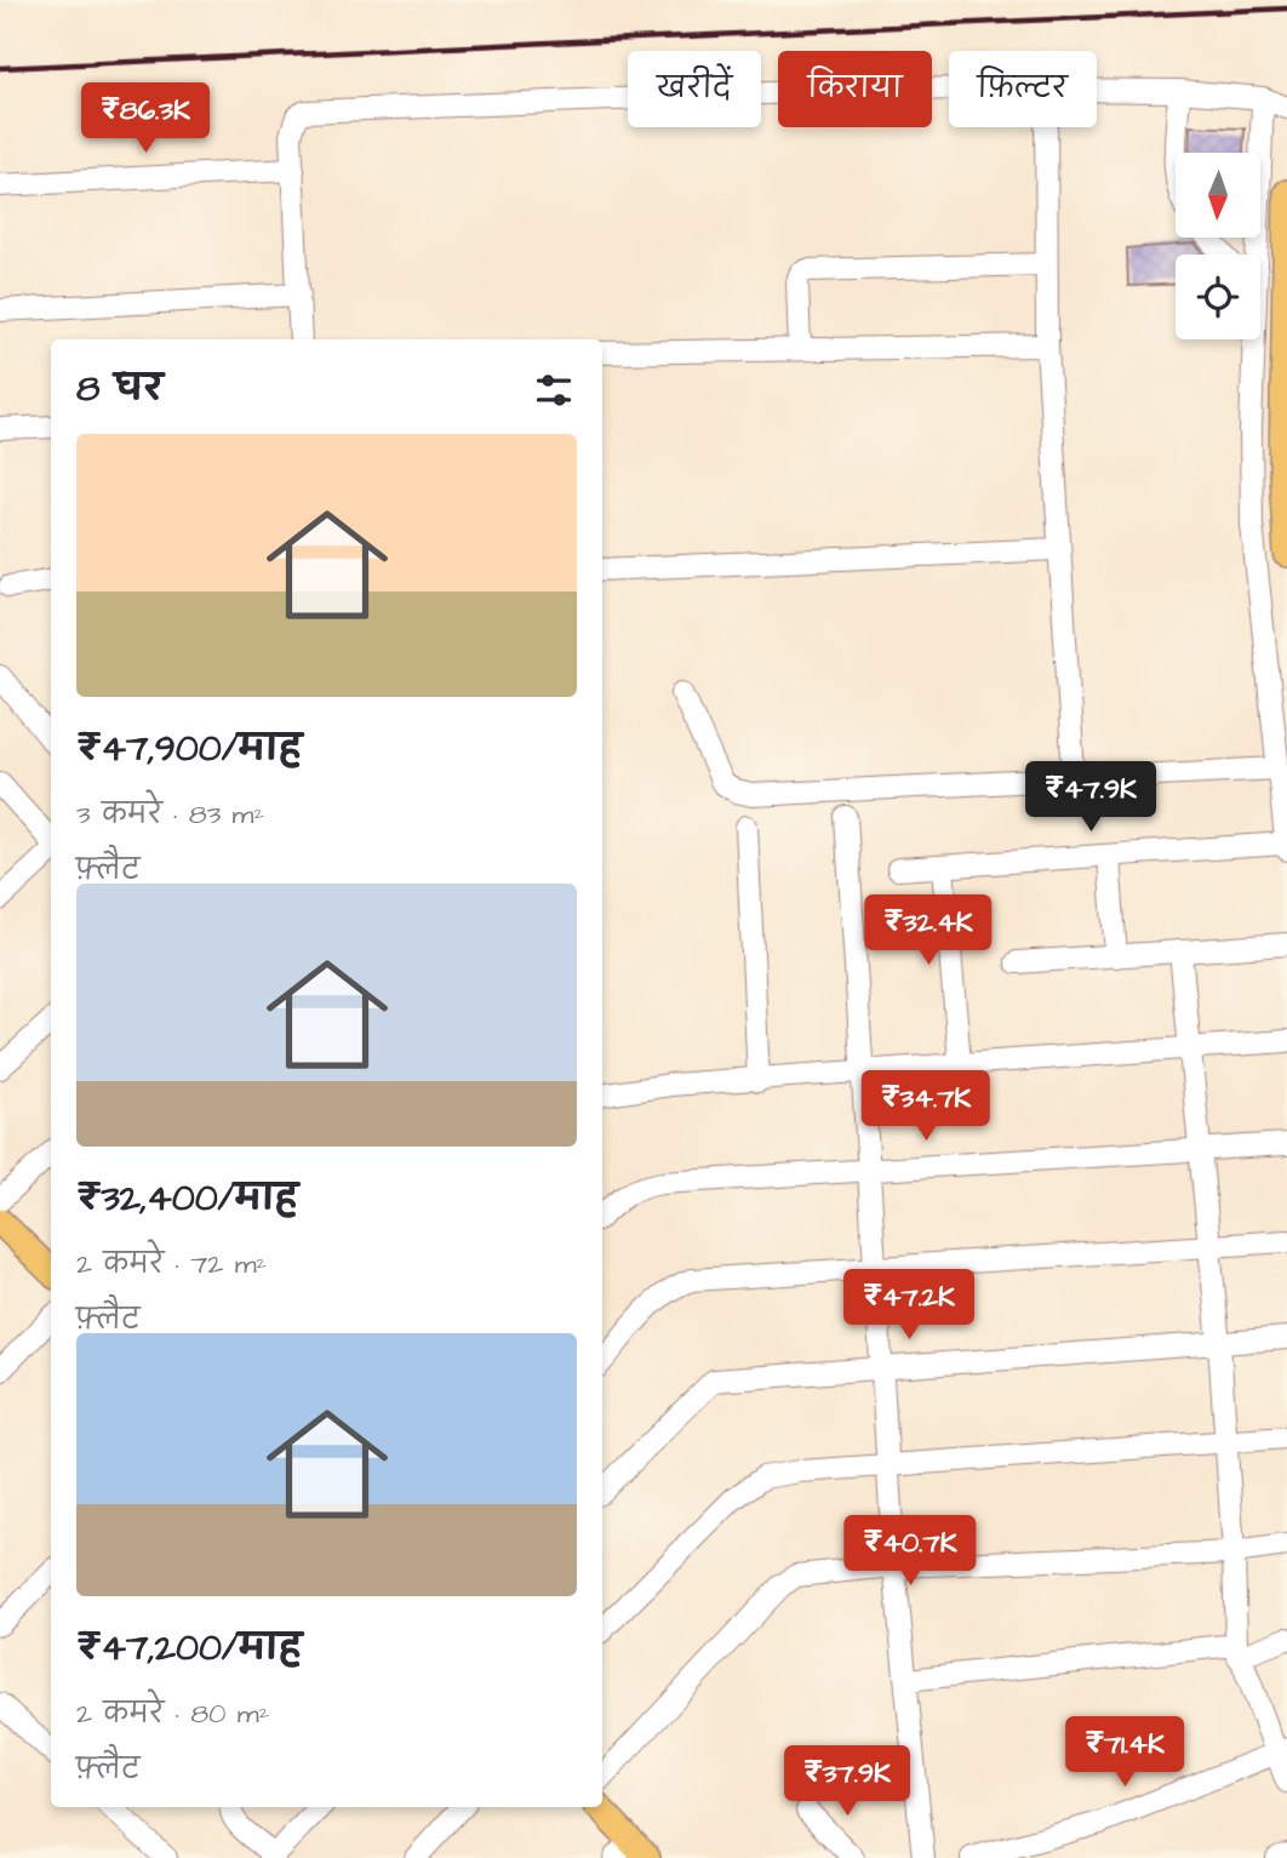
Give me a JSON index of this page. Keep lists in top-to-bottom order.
{
  "north": "bottom",
  "page": {
    "chip": ["खरीदें", "किराया", "फ़िल्टर"],
    "price": [
      "₹86.3K",
      "₹47.9K",
      "₹32.4K",
      "₹34.7K",
      "₹47.2K",
      "₹40.7K",
      "₹71.4K",
      "₹37.9K"
    ],
    "heading": "8 घर",
    "list": [
      {
        "name": "₹47,900/माह",
        "note": "3 कमरे · 83 m² · फ़्लैट"
      },
      {
        "name": "₹32,400/माह",
        "note": "2 कमरे · 72 m² · फ़्लैट"
      },
      {
        "name": "₹47,200/माह",
        "note": "2 कमरे · 80 m² · फ़्लैट"
      }
    ]
  }
}
